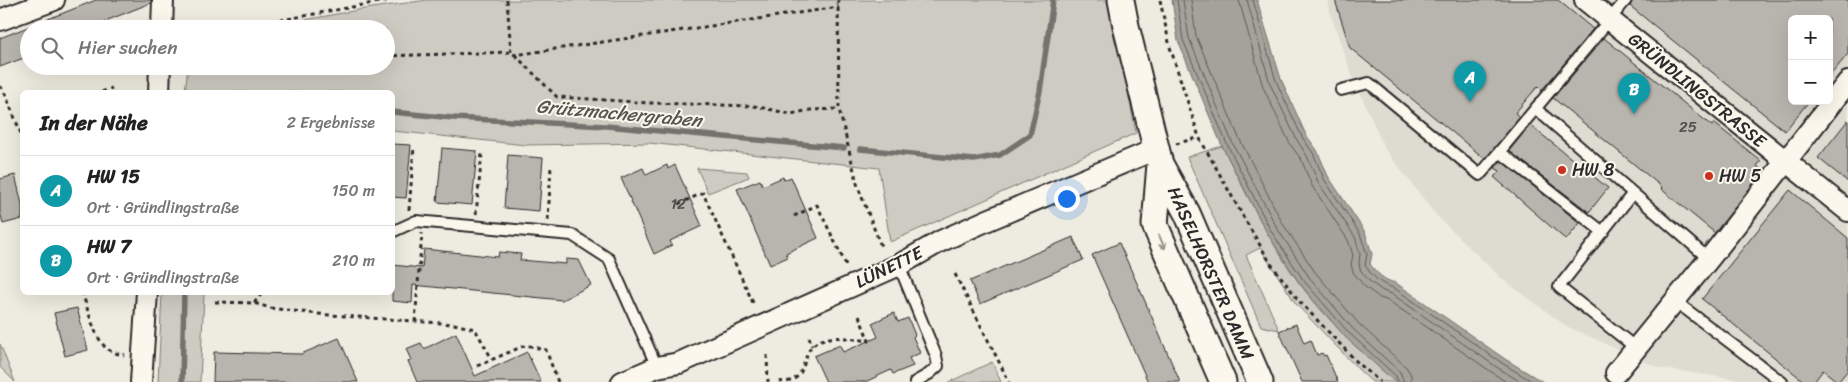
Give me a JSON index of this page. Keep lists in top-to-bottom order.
{
  "streets": {
    "street": ["GRÜNDLINGSTRASSE", "LÜNETTE", "HASELHORSTER DAMM"]
  },
  "crossings": [
    ["LÜNETTE", "HASELHORSTER DAMM"]
  ],
  "water": ["Grützmachergraben"],
  "places": ["HW 8", "HW 5"],
  "house_numbers": ["25", "12"],
  "page": {
    "map_buttons": ["+", "−"],
    "search": "Hier suchen",
    "pins": ["A", "B"],
    "heading": ["In der Nähe", "2 Ergebnisse"],
    "list": [
      {
        "mark": "A",
        "name": "HW 15",
        "note": "Ort · Gründlingstraße",
        "value": "150 m"
      },
      {
        "mark": "B",
        "name": "HW 7",
        "note": "Ort · Gründlingstraße",
        "value": "210 m"
      }
    ]
  }
}
